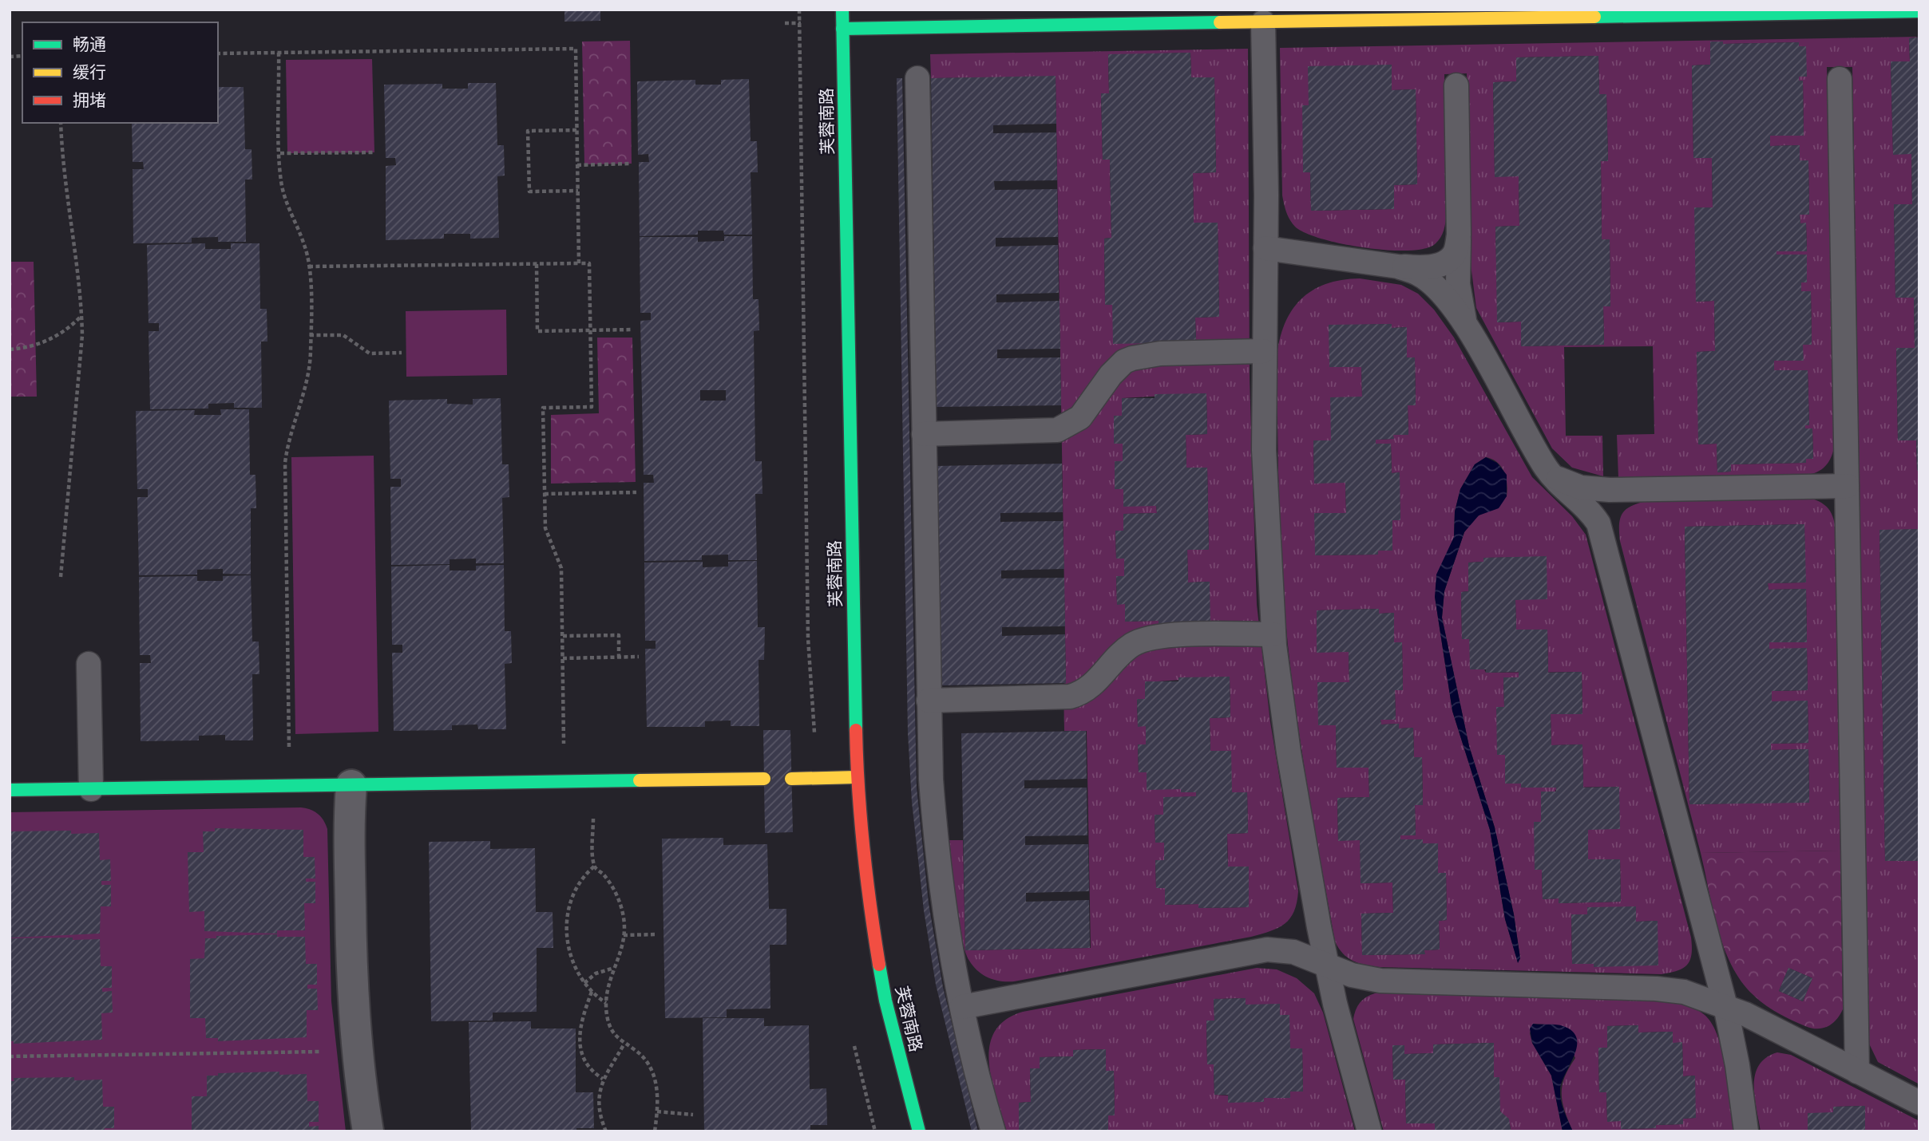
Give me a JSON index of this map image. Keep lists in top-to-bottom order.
{
  "streets": {
    "street": ["芙蓉南路"]
  },
  "legend": ["畅通", "缓行", "拥堵"]
}
